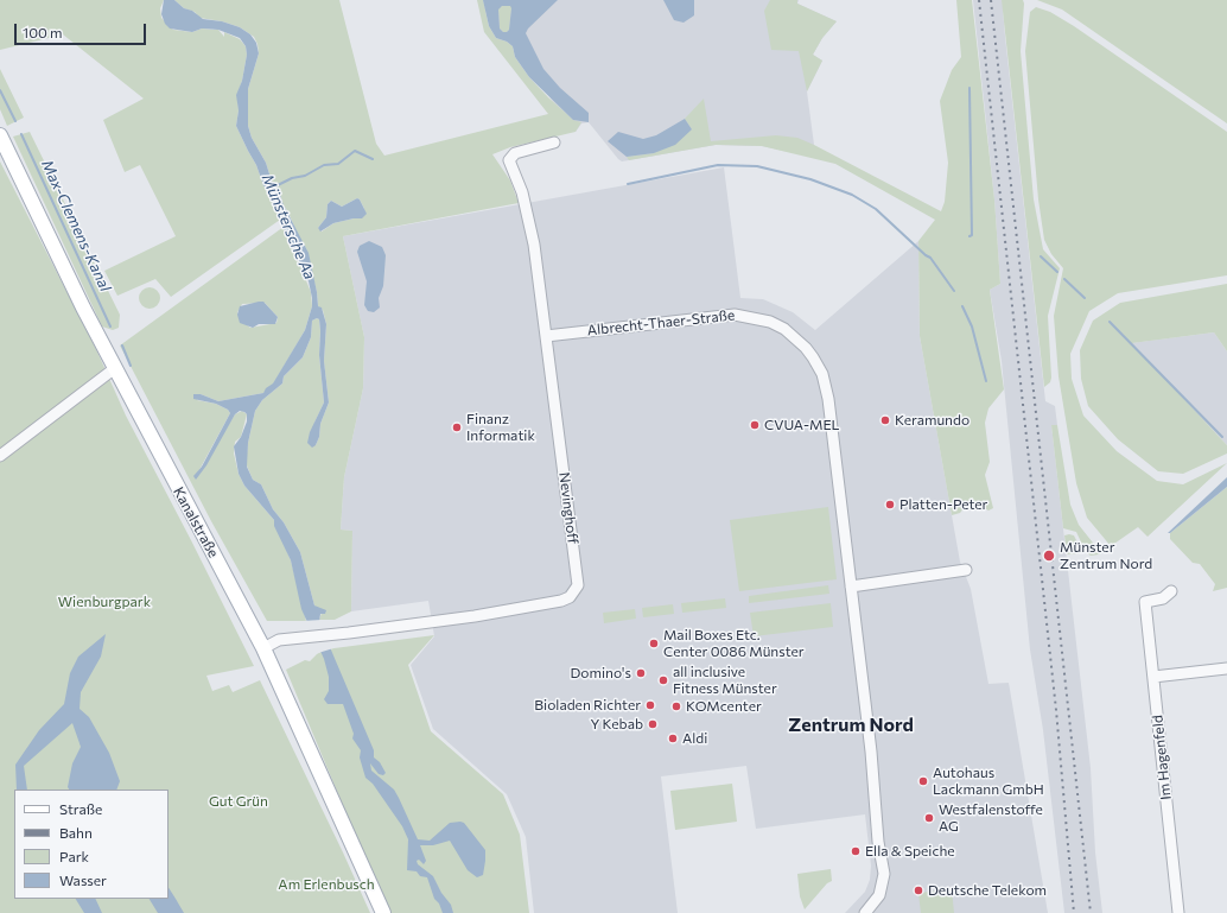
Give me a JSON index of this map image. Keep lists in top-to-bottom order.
{
  "streets": {
    "main road": ["Kanalstraße"],
    "street": ["Albrecht-Thaer-Straße", "Nevinghoff", "Im Hagenfeld"]
  },
  "crossings": [
    ["Albrecht-Thaer-Straße", "Nevinghoff"],
    ["Nevinghoff", "Kanalstraße"]
  ],
  "districts": ["Zentrum Nord"],
  "water": ["Max-Clemens-Kanal", "Münstersche Aa"],
  "parks": ["Wienburgpark", "Gut Grün", "Am Erlenbusch"],
  "places": [
    "Keramundo",
    "CVUA-MEL",
    "Finanz Informatik",
    "Platten-Peter",
    "Münster Zentrum Nord",
    "Mail Boxes Etc. Center 0086 Münster",
    "Domino's",
    "all inclusive Fitness Münster",
    "Bioladen Richter",
    "KOMcenter",
    "Y Kebab",
    "Aldi",
    "Autohaus Lackmann GmbH",
    "Westfalenstoffe AG",
    "Ella & Speiche",
    "Deutsche Telekom"
  ],
  "legend": [
    "Straße",
    "Bahn",
    "Park",
    "Wasser"
  ],
  "scale_bar": "100 m"
}
